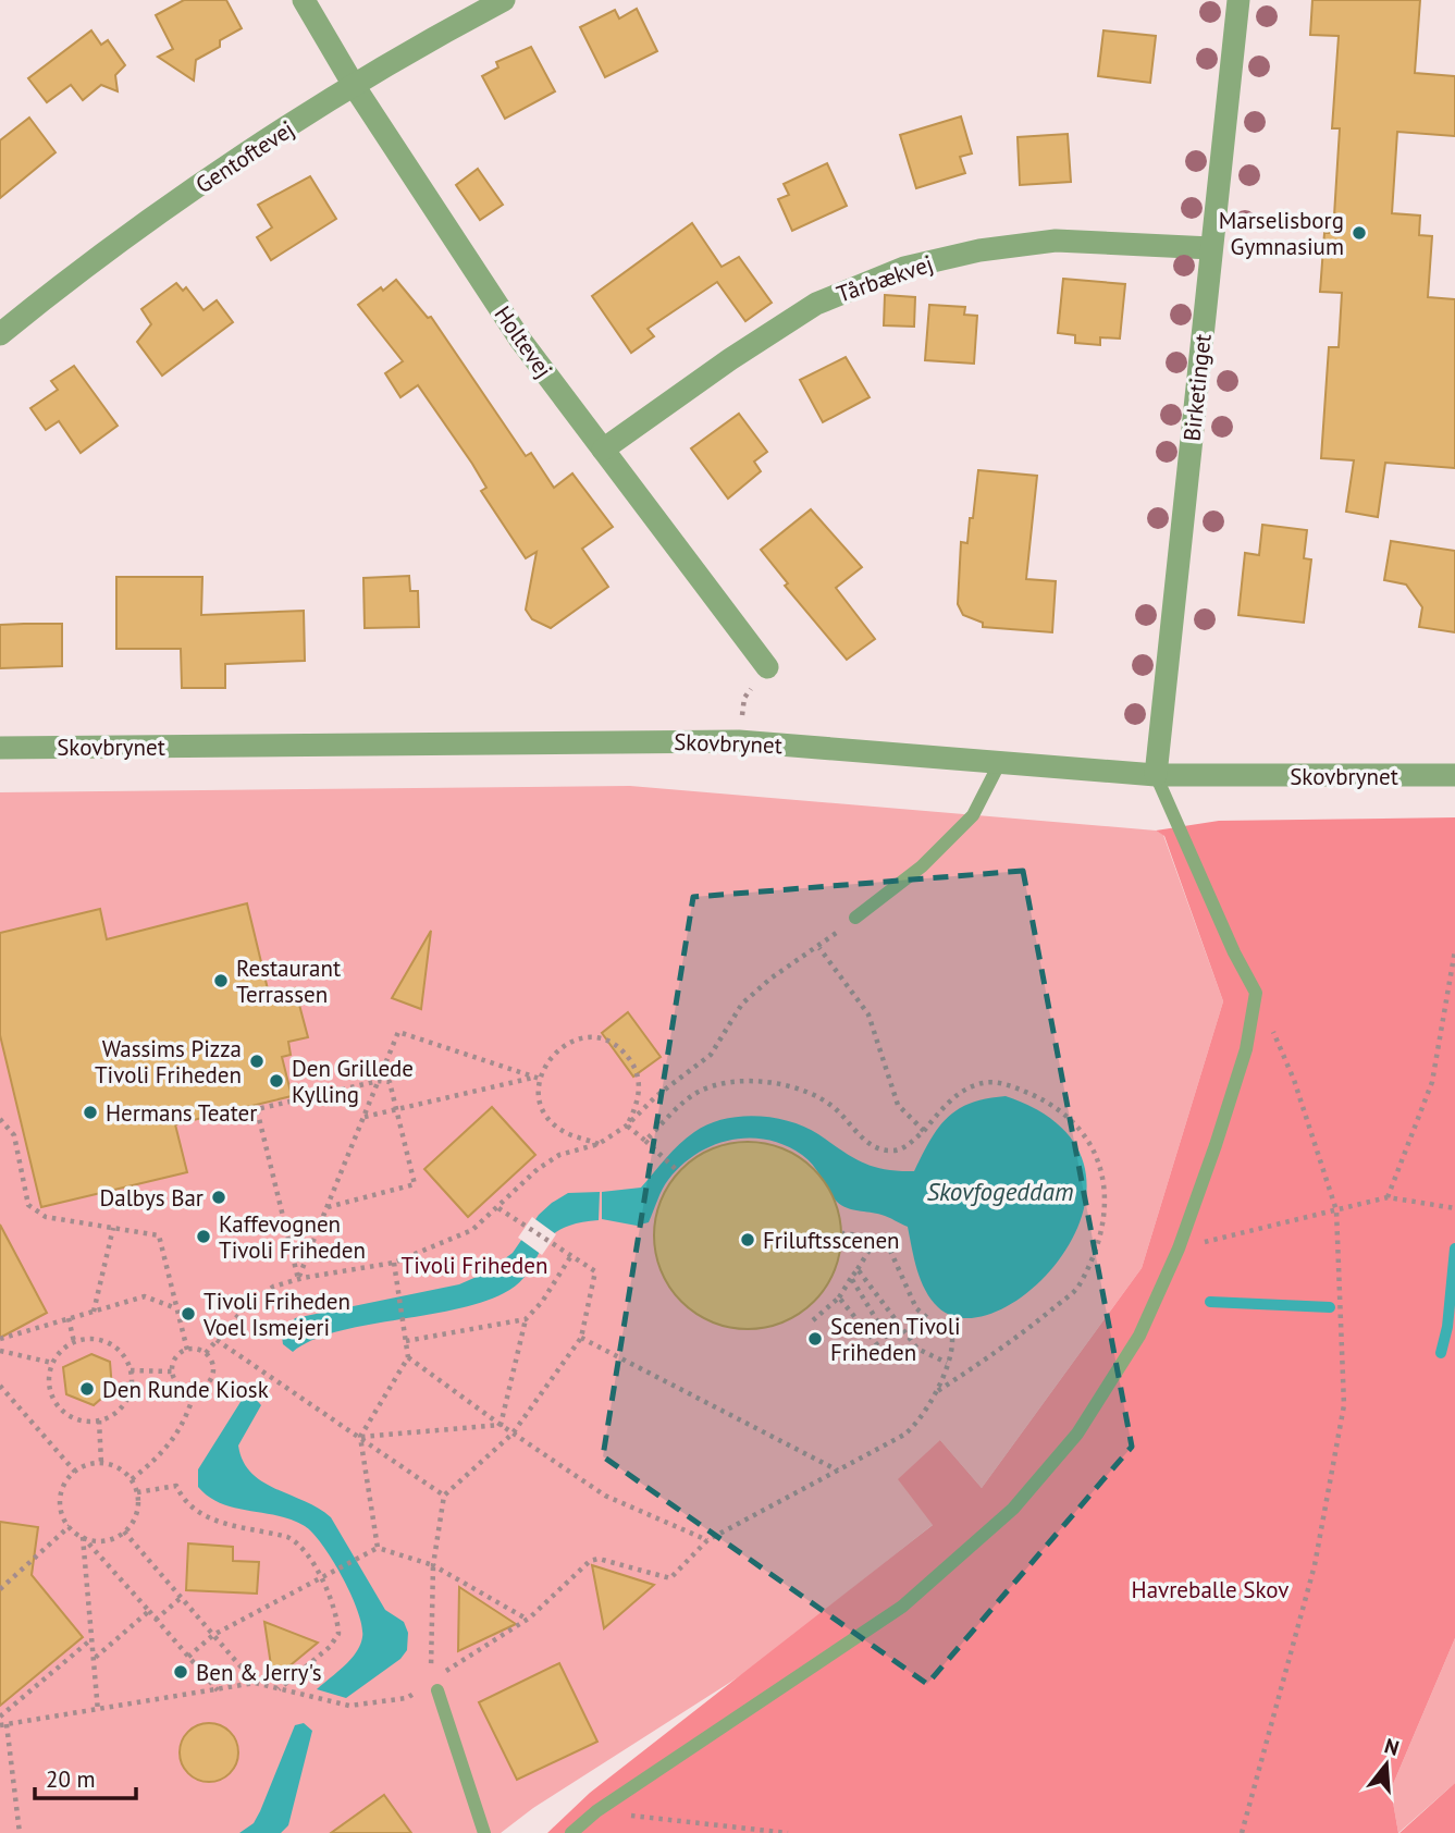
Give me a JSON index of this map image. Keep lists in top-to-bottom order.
{
  "streets": {
    "street": [
      "Gentoftevej",
      "Tårbækvej",
      "Holtevej",
      "Birketinget",
      "Skovbrynet"
    ]
  },
  "crossings": [
    ["Gentoftevej", "Holtevej"],
    ["Tårbækvej", "Holtevej"],
    ["Tårbækvej", "Birketinget"],
    ["Birketinget", "Skovbrynet"]
  ],
  "water": ["Skovfogeddam"],
  "parks": ["Tivoli Friheden", "Havreballe Skov"],
  "places": [
    "Marselisborg Gymnasium",
    "Restaurant Terrassen",
    "Wassims Pizza Tivoli Friheden",
    "Den Grillede Kylling",
    "Hermans Teater",
    "Dalbys Bar",
    "Kaffevognen Tivoli Friheden",
    "Friluftsscenen",
    "Tivoli Friheden Voel Ismejeri",
    "Scenen Tivoli Friheden",
    "Den Runde Kiosk",
    "Ben & Jerry's"
  ],
  "scale_bar": "20 m",
  "north": "top"
}
